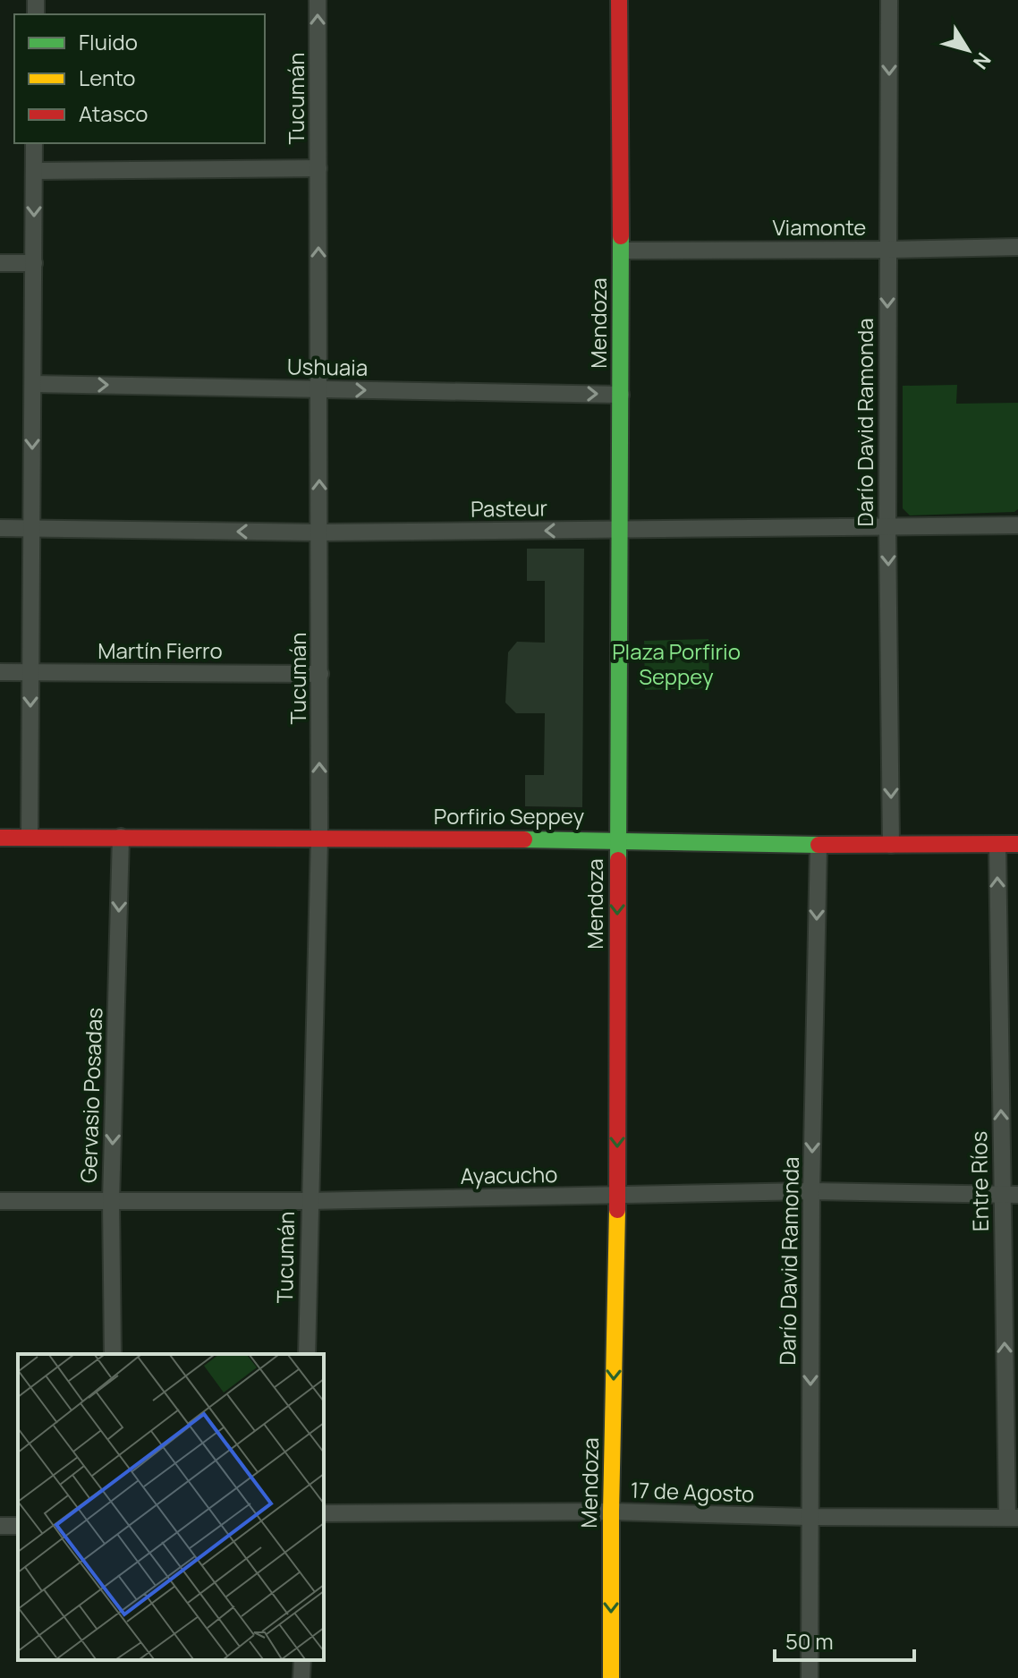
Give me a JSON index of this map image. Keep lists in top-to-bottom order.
{
  "streets": {
    "street": [
      "Tucumán",
      "Viamonte",
      "Mendoza",
      "Ushuaia",
      "Darío David Ramonda",
      "Pasteur",
      "Martín Fierro",
      "Porfirio Seppey",
      "Gervasio Posadas",
      "Ayacucho",
      "Entre Ríos",
      "17 de Agosto"
    ]
  },
  "crossings": [
    ["Tucumán", "Ushuaia"],
    ["Tucumán", "Pasteur"],
    ["Tucumán", "Martín Fierro"],
    ["Tucumán", "Porfirio Seppey"],
    ["Tucumán", "Ayacucho"],
    ["Viamonte", "Mendoza"],
    ["Viamonte", "Darío David Ramonda"],
    ["Mendoza", "Ushuaia"],
    ["Mendoza", "Pasteur"],
    ["Mendoza", "Porfirio Seppey"],
    ["Mendoza", "Ayacucho"],
    ["Mendoza", "17 de Agosto"],
    ["Darío David Ramonda", "Pasteur"],
    ["Darío David Ramonda", "Porfirio Seppey"],
    ["Darío David Ramonda", "Ayacucho"],
    ["Darío David Ramonda", "17 de Agosto"],
    ["Porfirio Seppey", "Gervasio Posadas"],
    ["Porfirio Seppey", "Entre Ríos"],
    ["Gervasio Posadas", "Ayacucho"],
    ["Ayacucho", "Entre Ríos"],
    ["Entre Ríos", "17 de Agosto"]
  ],
  "one_way": [
    "Tucumán",
    "Mendoza",
    "Ushuaia",
    "Darío David Ramonda",
    "Pasteur",
    "Gervasio Posadas",
    "Entre Ríos"
  ],
  "parks": ["Plaza Porfirio Seppey"],
  "legend": ["Fluido", "Lento", "Atasco"],
  "scale_bar": "50 m",
  "north": "bottom right"
}
